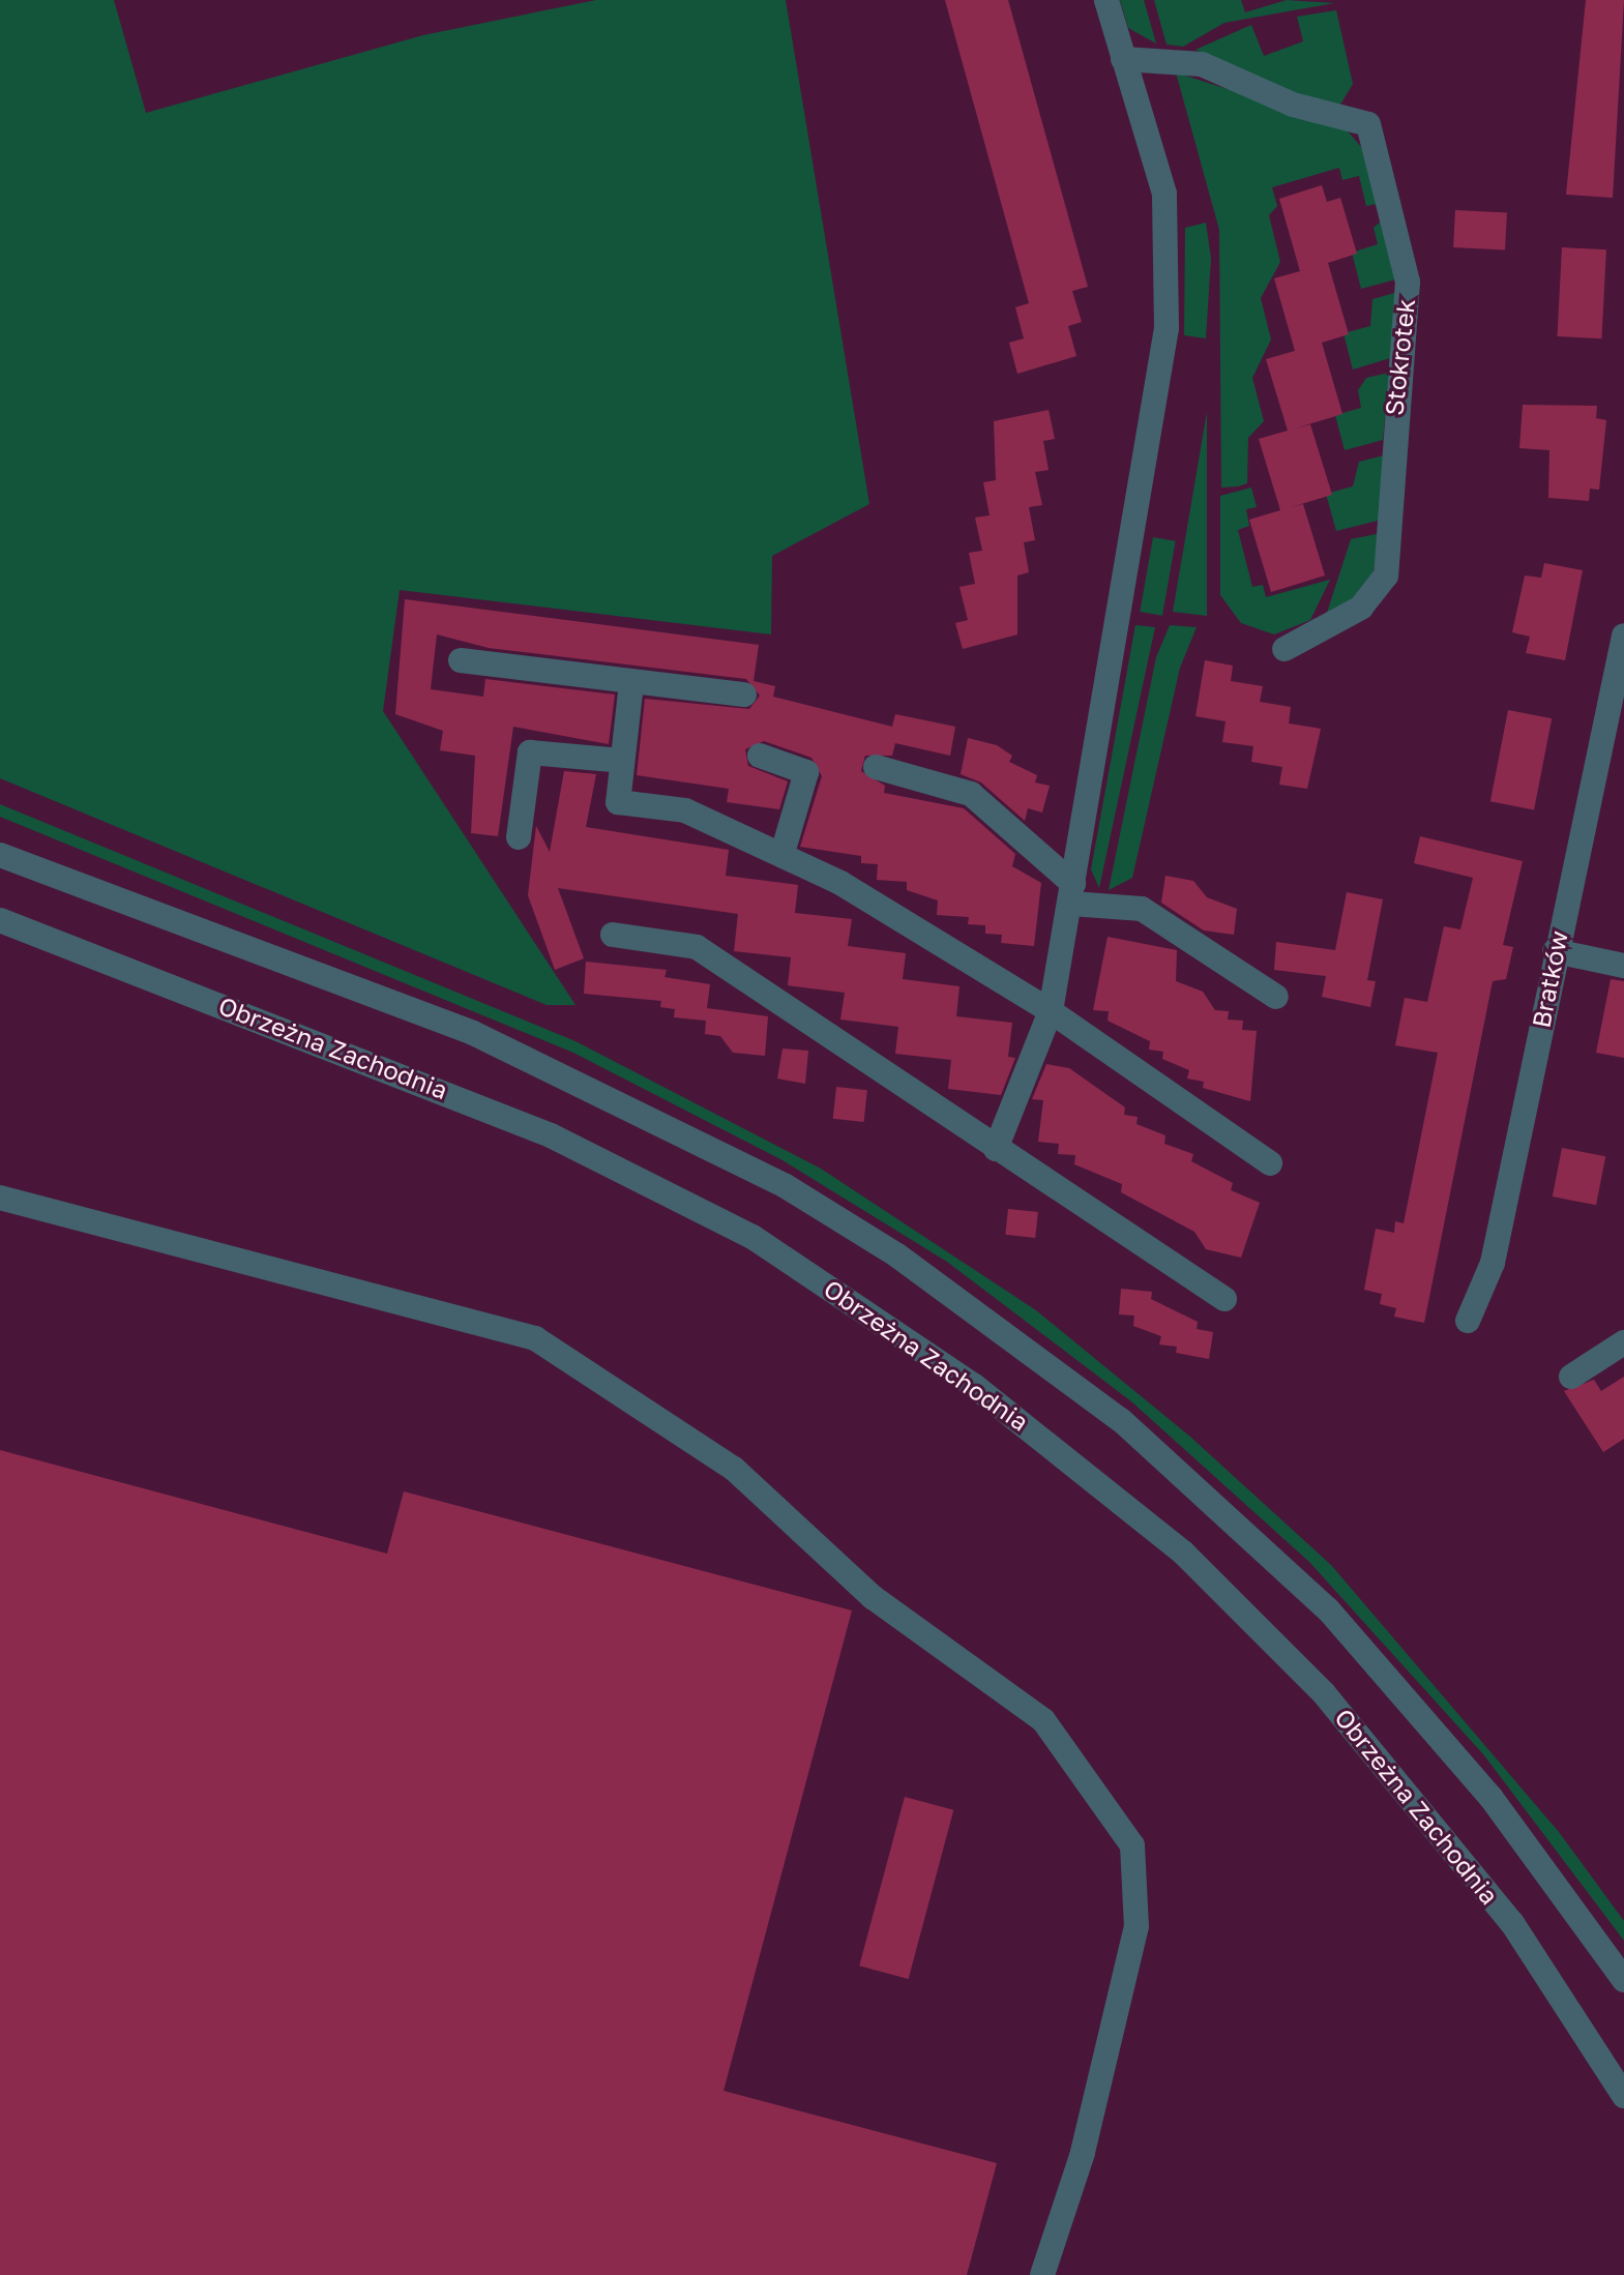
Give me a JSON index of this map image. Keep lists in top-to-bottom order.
{
  "streets": {
    "street": ["Stokrotek", "Bratków", "Obrzeżna Zachodnia"]
  }
}
